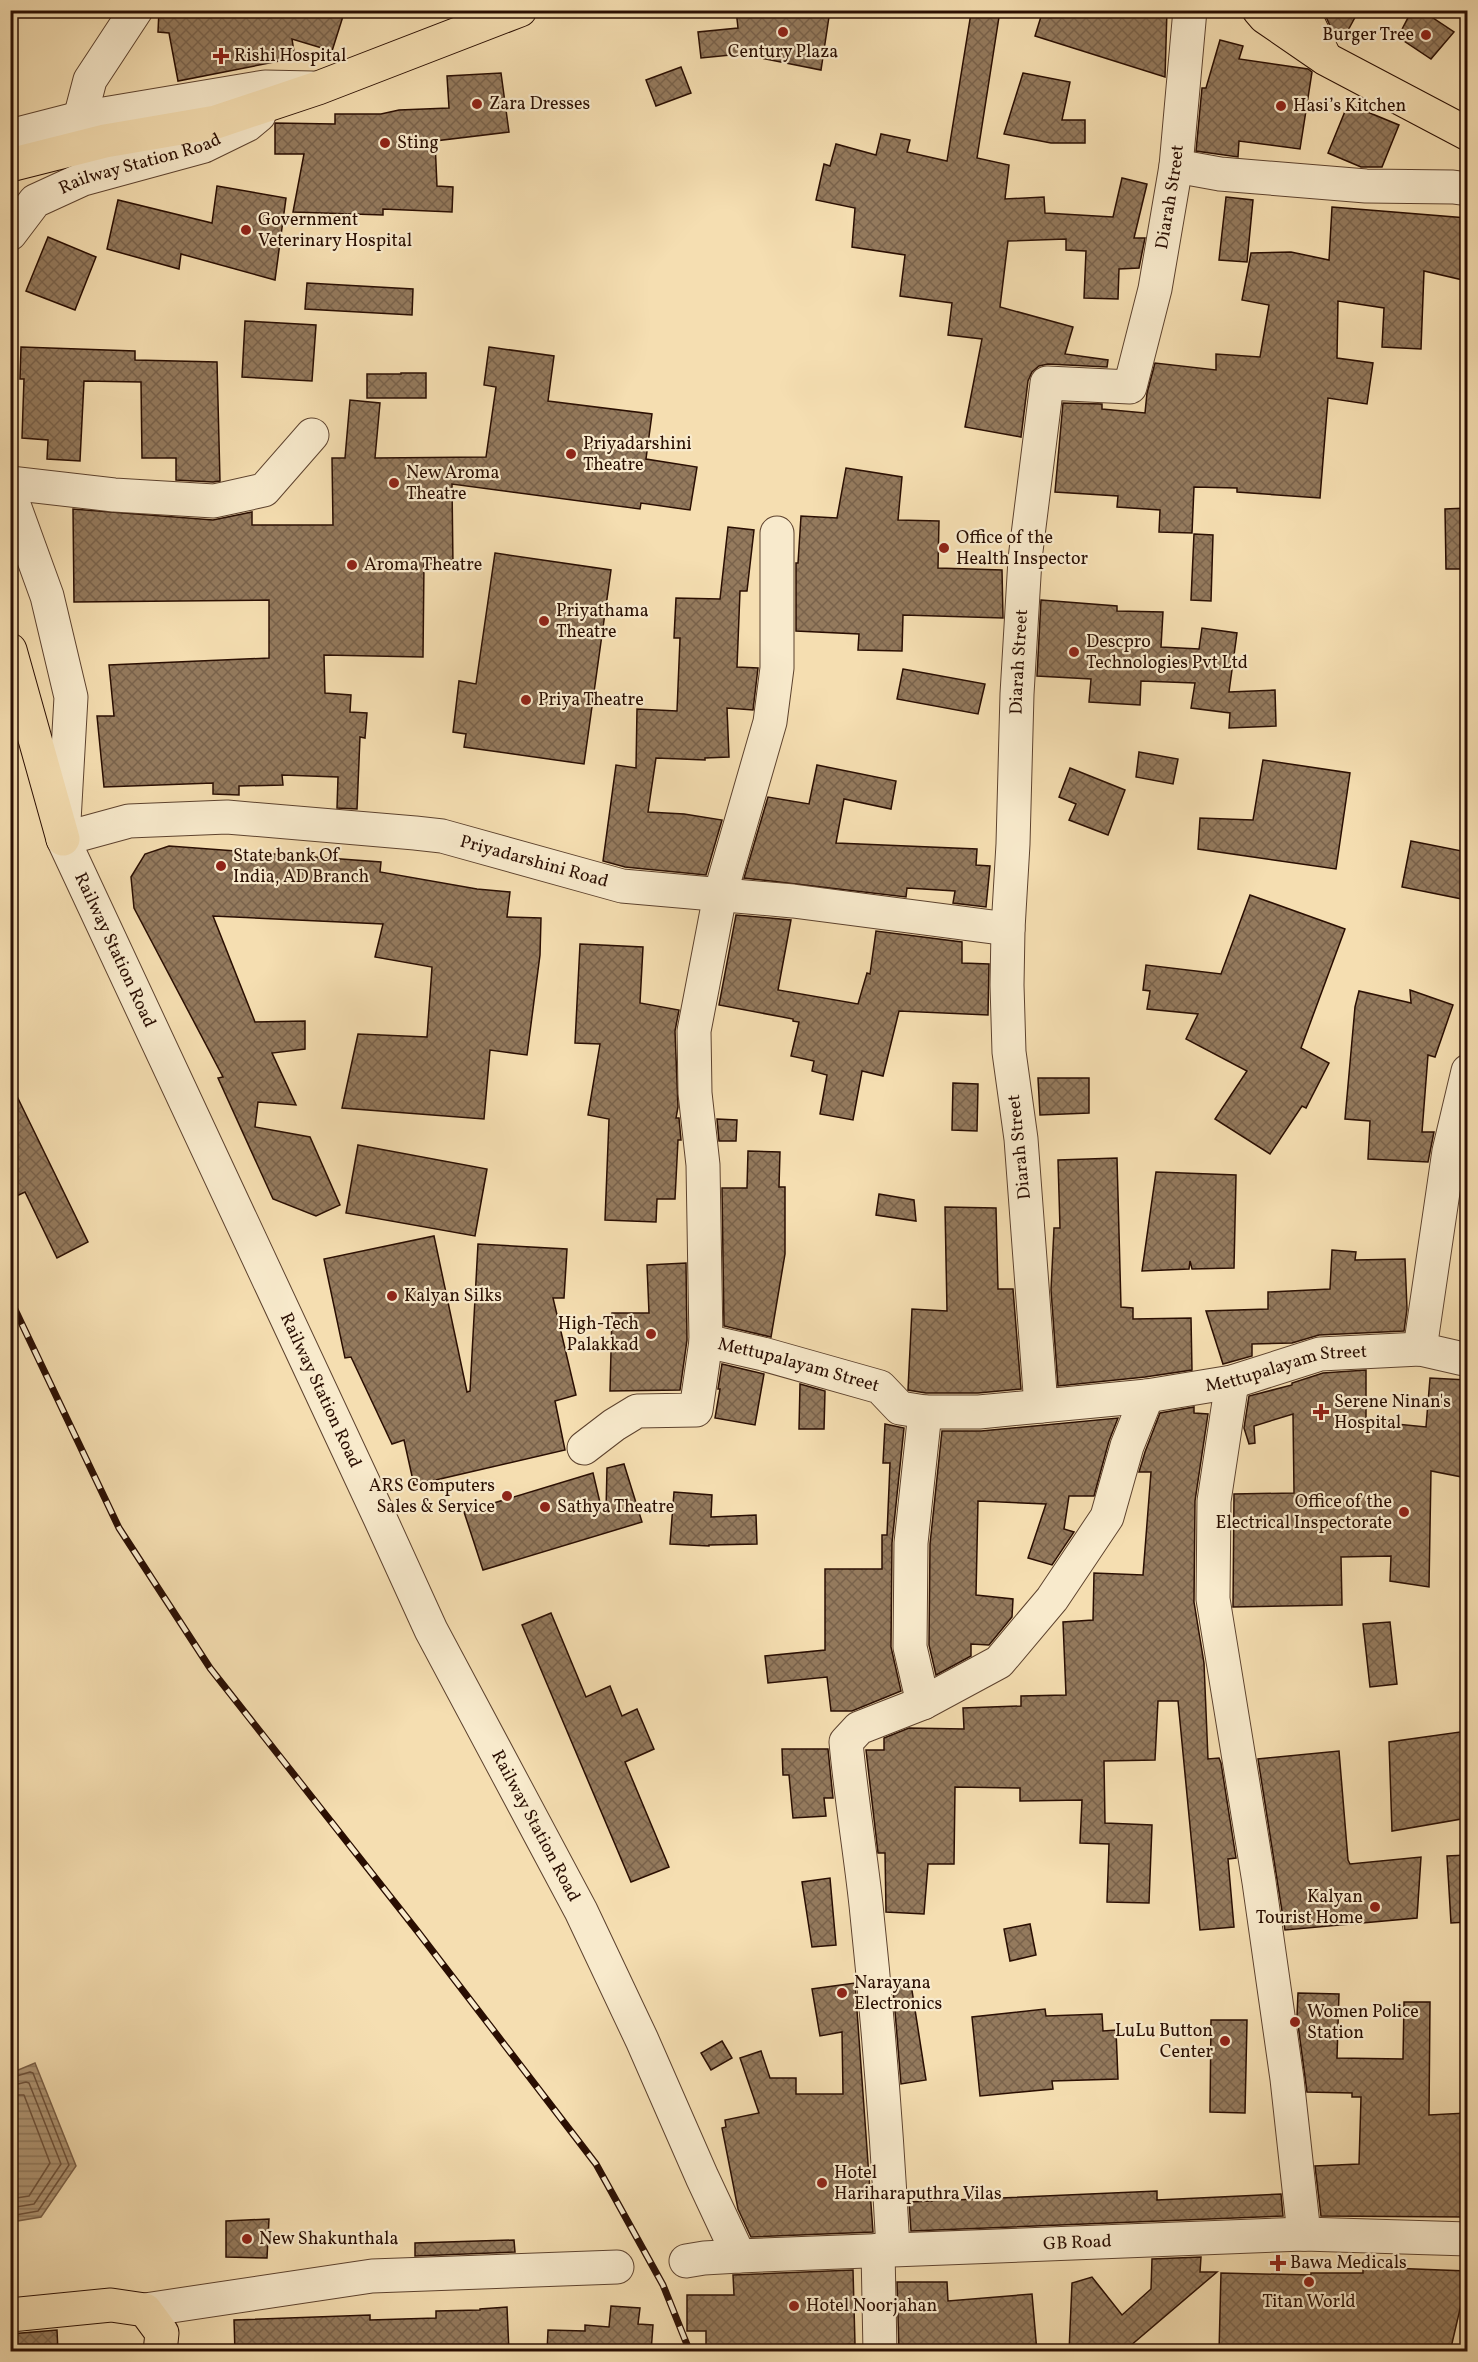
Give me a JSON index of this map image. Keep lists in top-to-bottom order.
{
  "streets": {
    "street": [
      "Railway Station Road",
      "Diarah Street",
      "Priyadarshini Road",
      "Mettupalayam Street",
      "GB Road"
    ]
  },
  "crossings": [
    ["Railway Station Road", "Priyadarshini Road"],
    ["Railway Station Road", "GB Road"],
    ["Diarah Street", "Priyadarshini Road"],
    ["Diarah Street", "Mettupalayam Street"],
    ["Priyadarshini Road", "Mettupalayam Street"]
  ],
  "places": {
    "other": [
      "Century Plaza",
      "Burger Tree",
      "Zara Dresses",
      "Hasi’s Kitchen",
      "Sting",
      "Government Veterinary Hospital",
      "Priyadarshini Theatre",
      "New Aroma Theatre",
      "Office of the Health Inspector",
      "Aroma Theatre",
      "Priyathama Theatre",
      "Descpro Technologies Pvt Ltd",
      "Priya Theatre",
      "State bank Of India, AD Branch",
      "Kalyan Silks",
      "High-Tech Palakkad",
      "ARS Computers Sales & Service",
      "Sathya Theatre",
      "Office of the Electrical Inspectorate",
      "Kalyan Tourist Home",
      "Narayana Electronics",
      "Women Police Station",
      "LuLu Button Center",
      "Hotel Hariharaputhra Vilas",
      "New Shakunthala",
      "Titan World",
      "Hotel Noorjahan"
    ],
    "health": ["Rishi Hospital", "Serene Ninan's Hospital", "Bawa Medicals"]
  }
}
